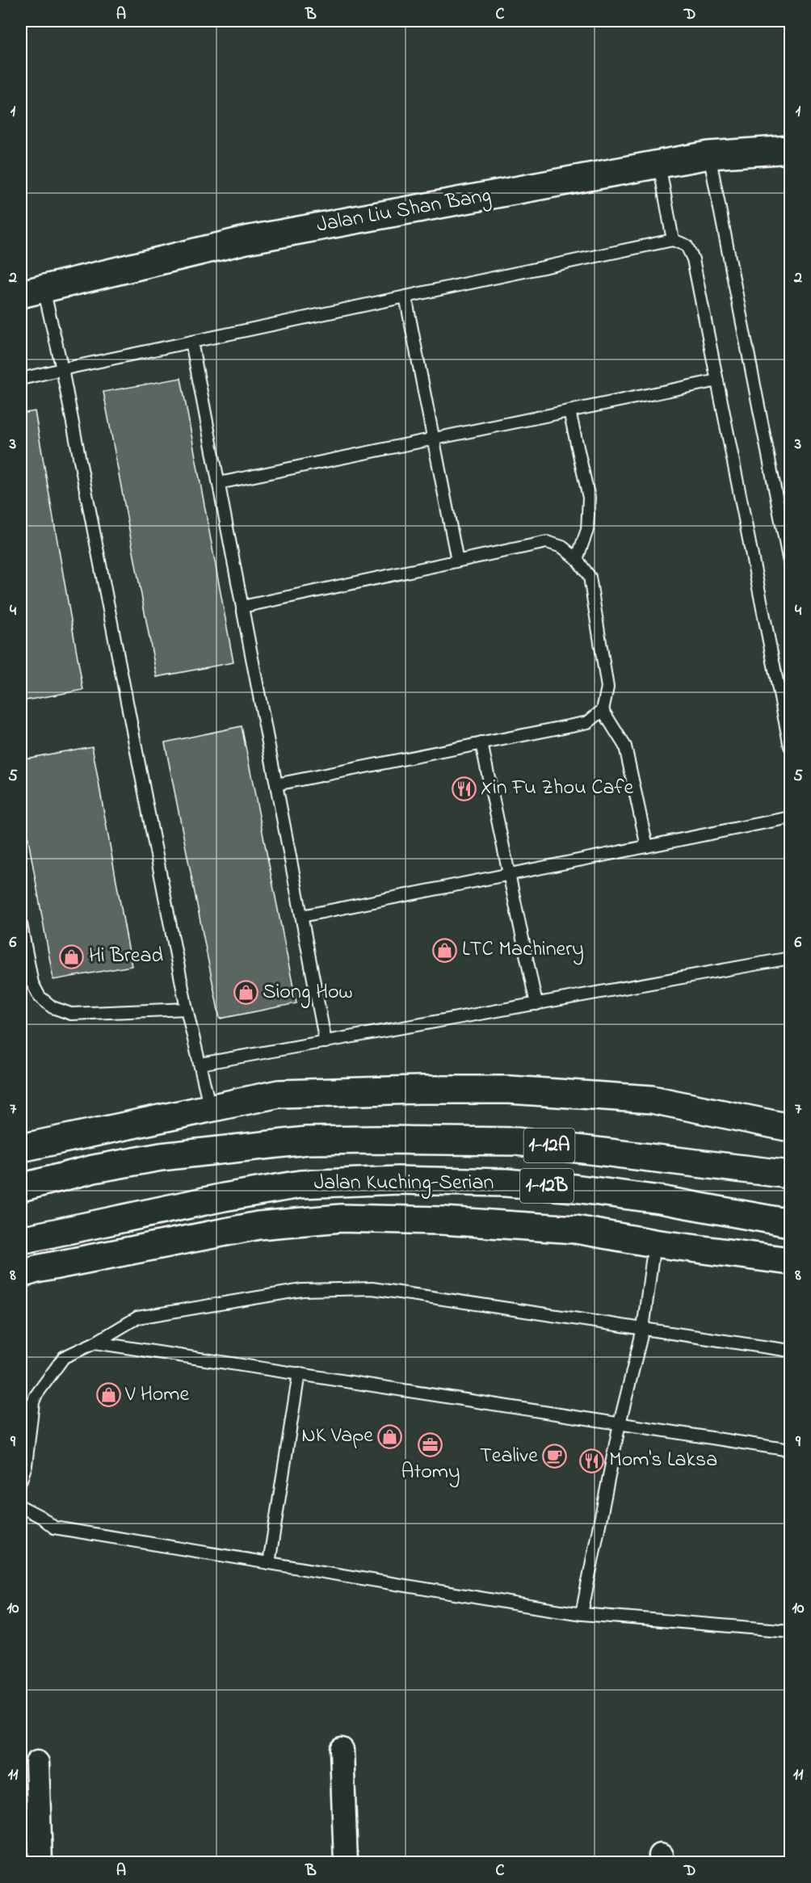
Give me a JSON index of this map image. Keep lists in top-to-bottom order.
{
  "streets": {
    "main road": [
      "Jalan Liu Shan Bang",
      "1-12A",
      "Jalan Kuching-Serian",
      "1-12B"
    ]
  },
  "places": {
    "restaurant": ["Xin Fu Zhou Cafe", "Mom's Laksa"],
    "shop": [
      "LTC Machinery",
      "Hi Bread",
      "Siong How",
      "V Home",
      "NK Vape"
    ],
    "office": ["Atomy"],
    "cafe": ["Tealive"]
  },
  "grid": {
    "columns": [
      "A",
      "B",
      "C",
      "D"
    ],
    "rows": [
      "1",
      "2",
      "3",
      "4",
      "5",
      "6",
      "7",
      "8",
      "9",
      "10",
      "11"
    ]
  }
}
